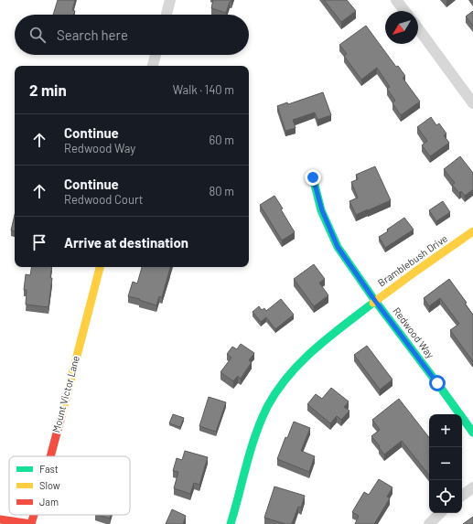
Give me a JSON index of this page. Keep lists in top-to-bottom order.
{
  "streets": {
    "street": ["Bramblebush Drive", "Redwood Way", "Mount Victor Lane"]
  },
  "crossings": [
    ["Bramblebush Drive", "Redwood Way"]
  ],
  "legend": ["Fast", "Slow", "Jam"],
  "north": "bottom left",
  "page": {
    "search": "Search here",
    "heading": ["2 min", "Walk · 140 m"],
    "list": [
      ["Continue", "Redwood Way", "60 m"],
      ["Continue", "Redwood Court", "80 m"],
      "Arrive at destination"
    ],
    "map_buttons": ["+", "−"]
  }
}
